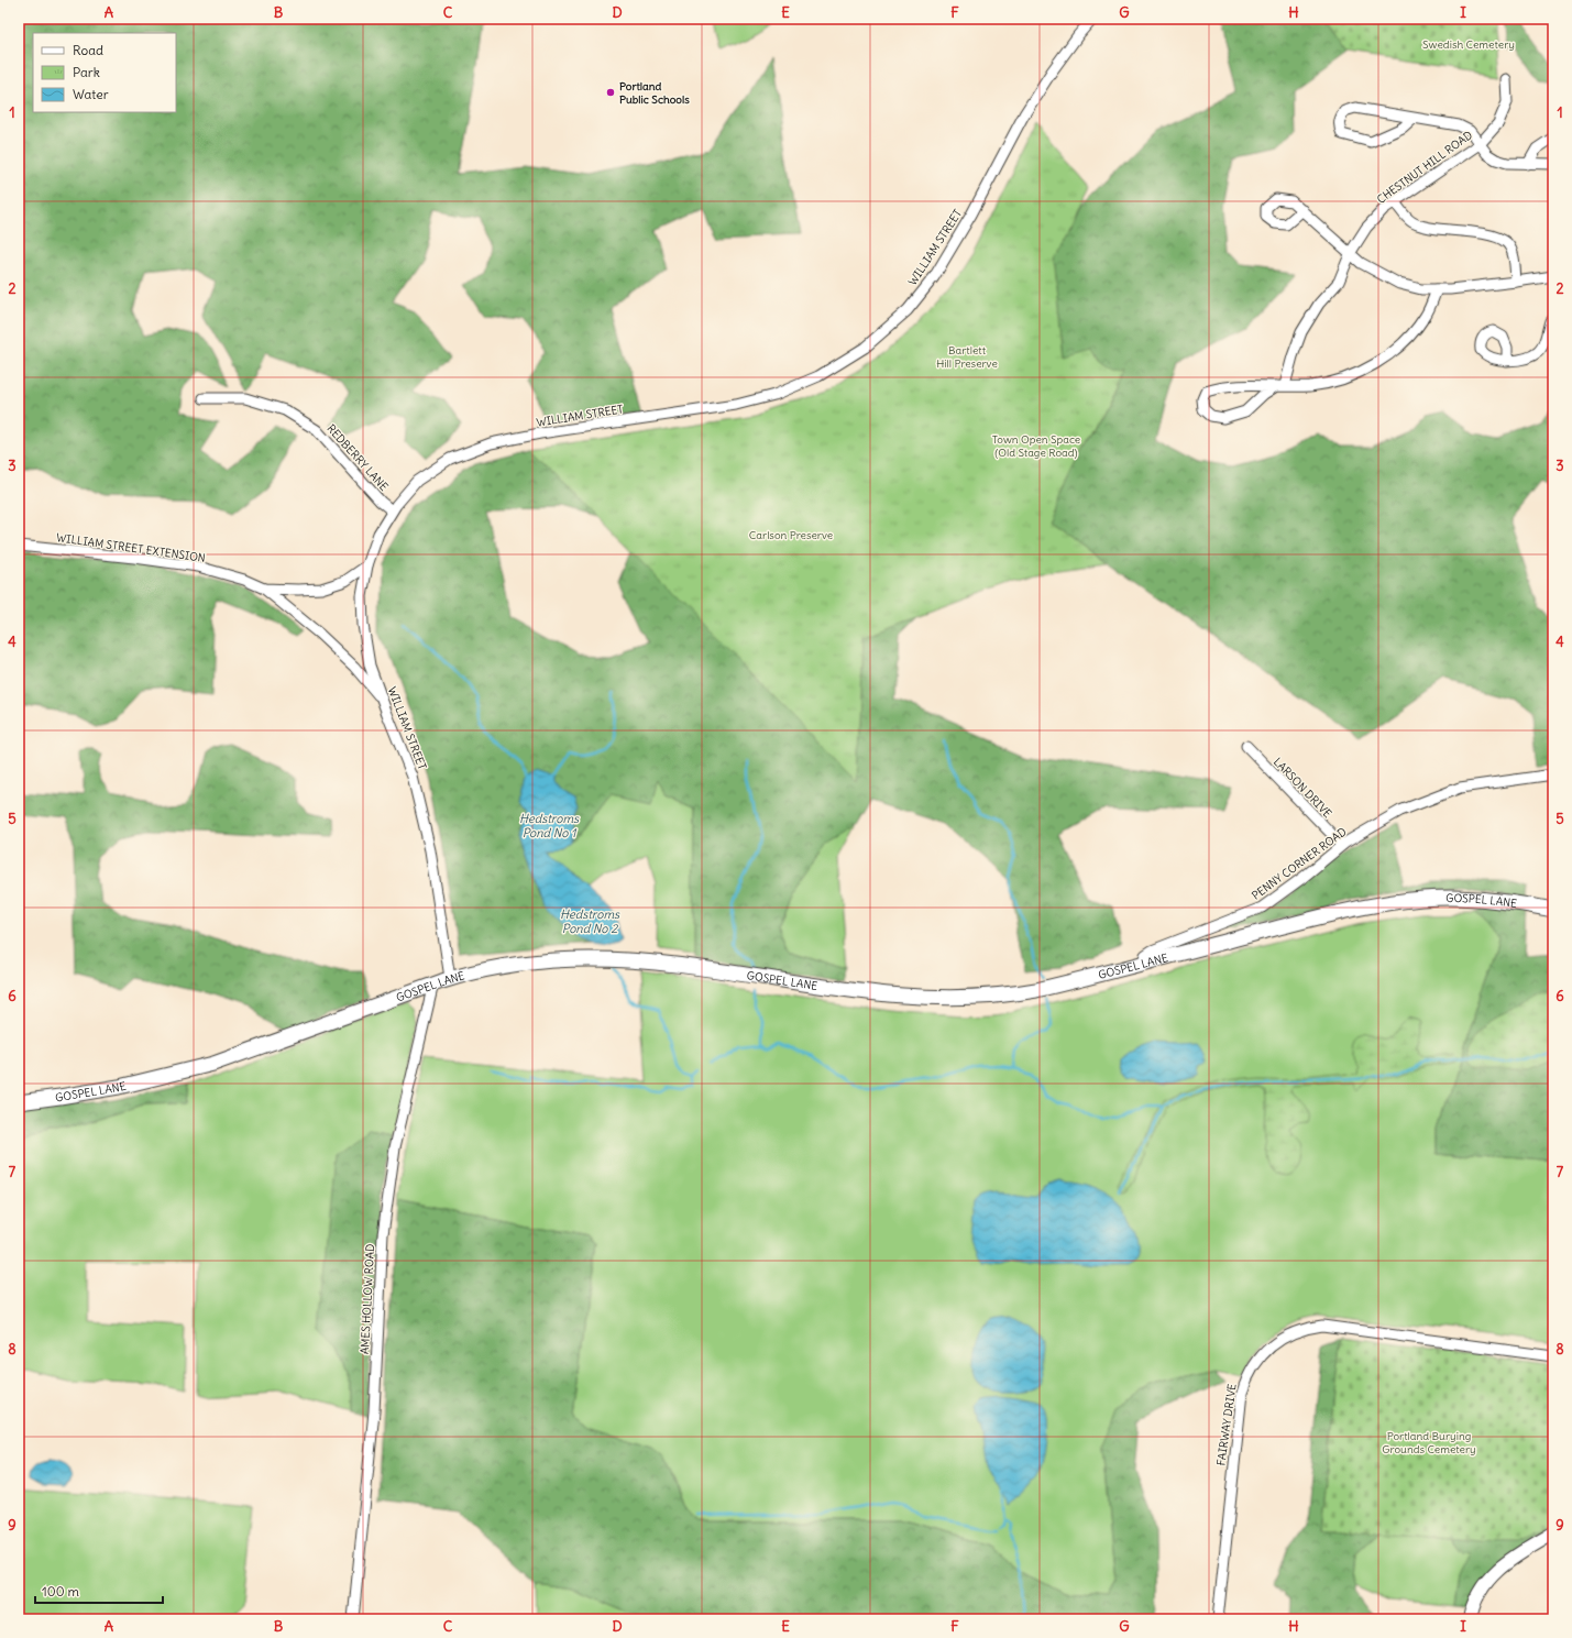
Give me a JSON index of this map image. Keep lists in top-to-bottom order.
{
  "streets": {
    "main road": ["GOSPEL LANE"],
    "street": [
      "CHESTNUT HILL ROAD",
      "WILLIAM STREET",
      "REDBERRY LANE",
      "WILLIAM STREET EXTENSION",
      "LARSON DRIVE",
      "PENNY CORNER ROAD",
      "AMES HOLLOW ROAD",
      "FAIRWAY DRIVE"
    ]
  },
  "crossings": [
    ["WILLIAM STREET", "REDBERRY LANE"],
    ["WILLIAM STREET", "WILLIAM STREET EXTENSION"],
    ["WILLIAM STREET", "GOSPEL LANE"],
    ["LARSON DRIVE", "PENNY CORNER ROAD"],
    ["PENNY CORNER ROAD", "GOSPEL LANE"],
    ["GOSPEL LANE", "AMES HOLLOW ROAD"]
  ],
  "water": ["Hedstroms Pond No 1", "Hedstroms Pond No 2"],
  "parks": [
    "Swedish Cemetery",
    "Bartlett Hill Preserve",
    "Town Open Space (Old Stage Road)",
    "Carlson Preserve",
    "Portland Burying Grounds Cemetery"
  ],
  "places": ["Portland Public Schools"],
  "legend": ["Road", "Park", "Water"],
  "scale_bar": "100 m",
  "grid": {
    "columns": [
      "A",
      "B",
      "C",
      "D",
      "E",
      "F",
      "G",
      "H",
      "I"
    ],
    "rows": [
      "1",
      "2",
      "3",
      "4",
      "5",
      "6",
      "7",
      "8",
      "9"
    ]
  }
}
